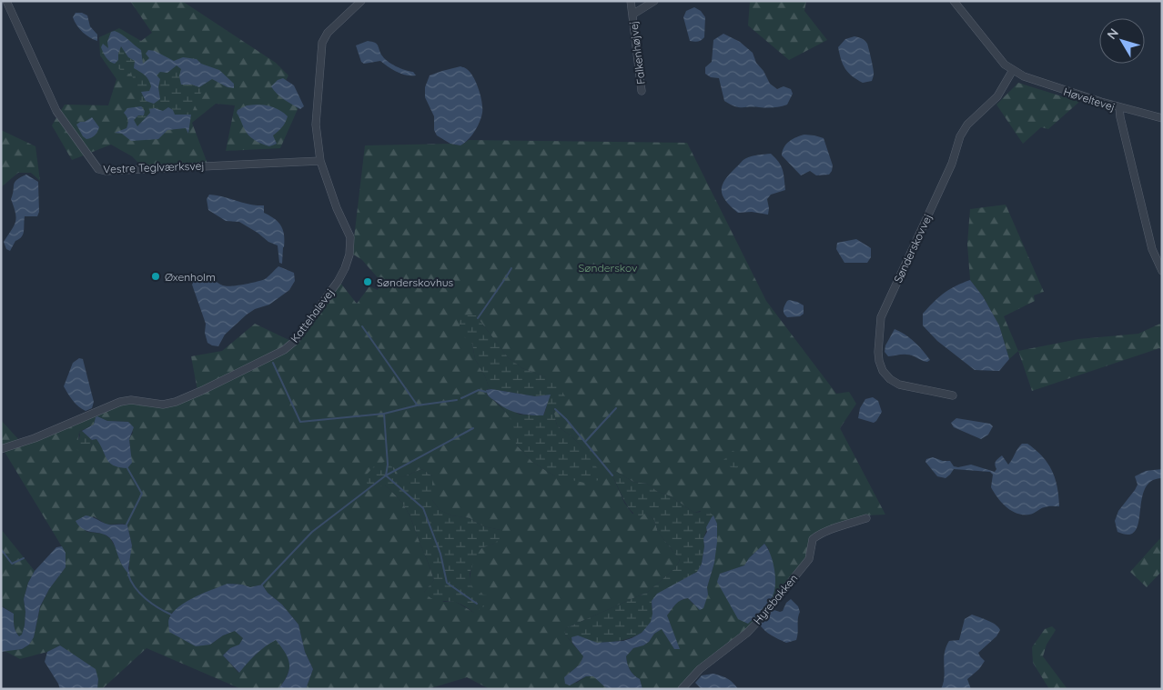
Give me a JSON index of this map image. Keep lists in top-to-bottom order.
{
  "streets": {
    "street": [
      "Falkenhøjvej",
      "Høveltevej",
      "Vestre Teglværksvej",
      "Sønderskovvej",
      "Kattehalevej",
      "Hyrebakken"
    ]
  },
  "crossings": [
    ["Høveltevej", "Sønderskovvej"],
    ["Vestre Teglværksvej", "Kattehalevej"]
  ],
  "parks": ["Sønderskov"],
  "places": ["Øxenholm", "Sønderskovhus"],
  "north": "top left"
}
